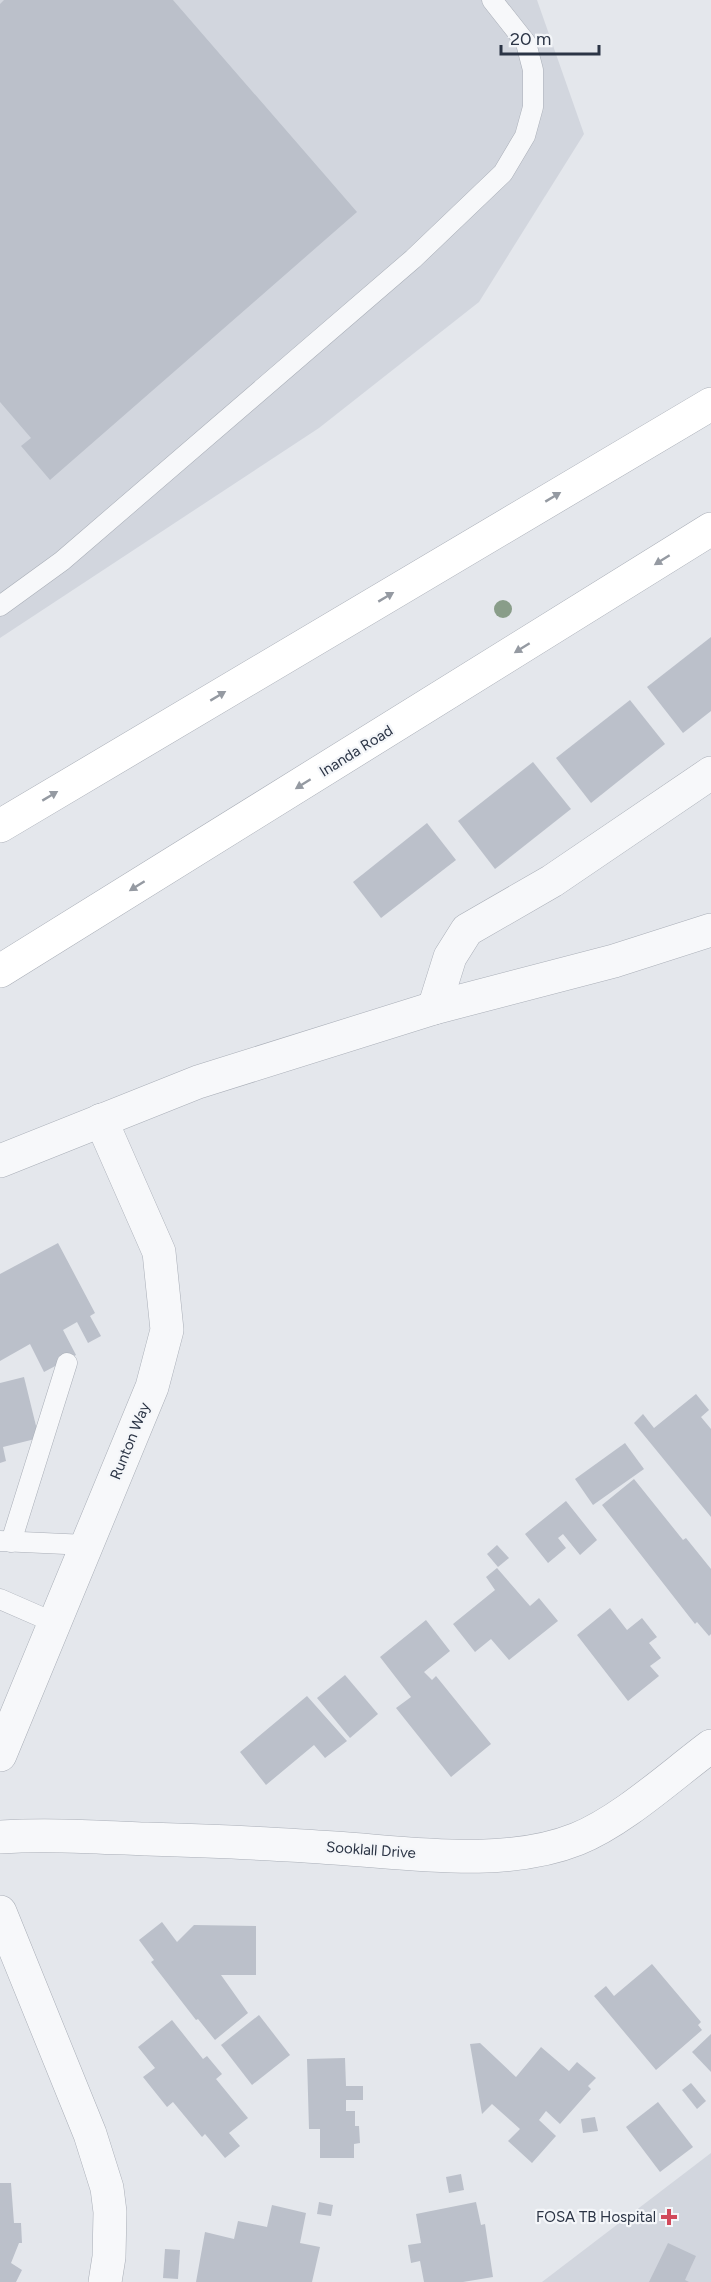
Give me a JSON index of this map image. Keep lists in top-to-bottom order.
{
  "streets": {
    "main road": ["Inanda Road"],
    "street": ["Runton Way", "Sooklall Drive"]
  },
  "places": {
    "health": ["FOSA TB Hospital"]
  },
  "scale_bar": "20 m"
}
